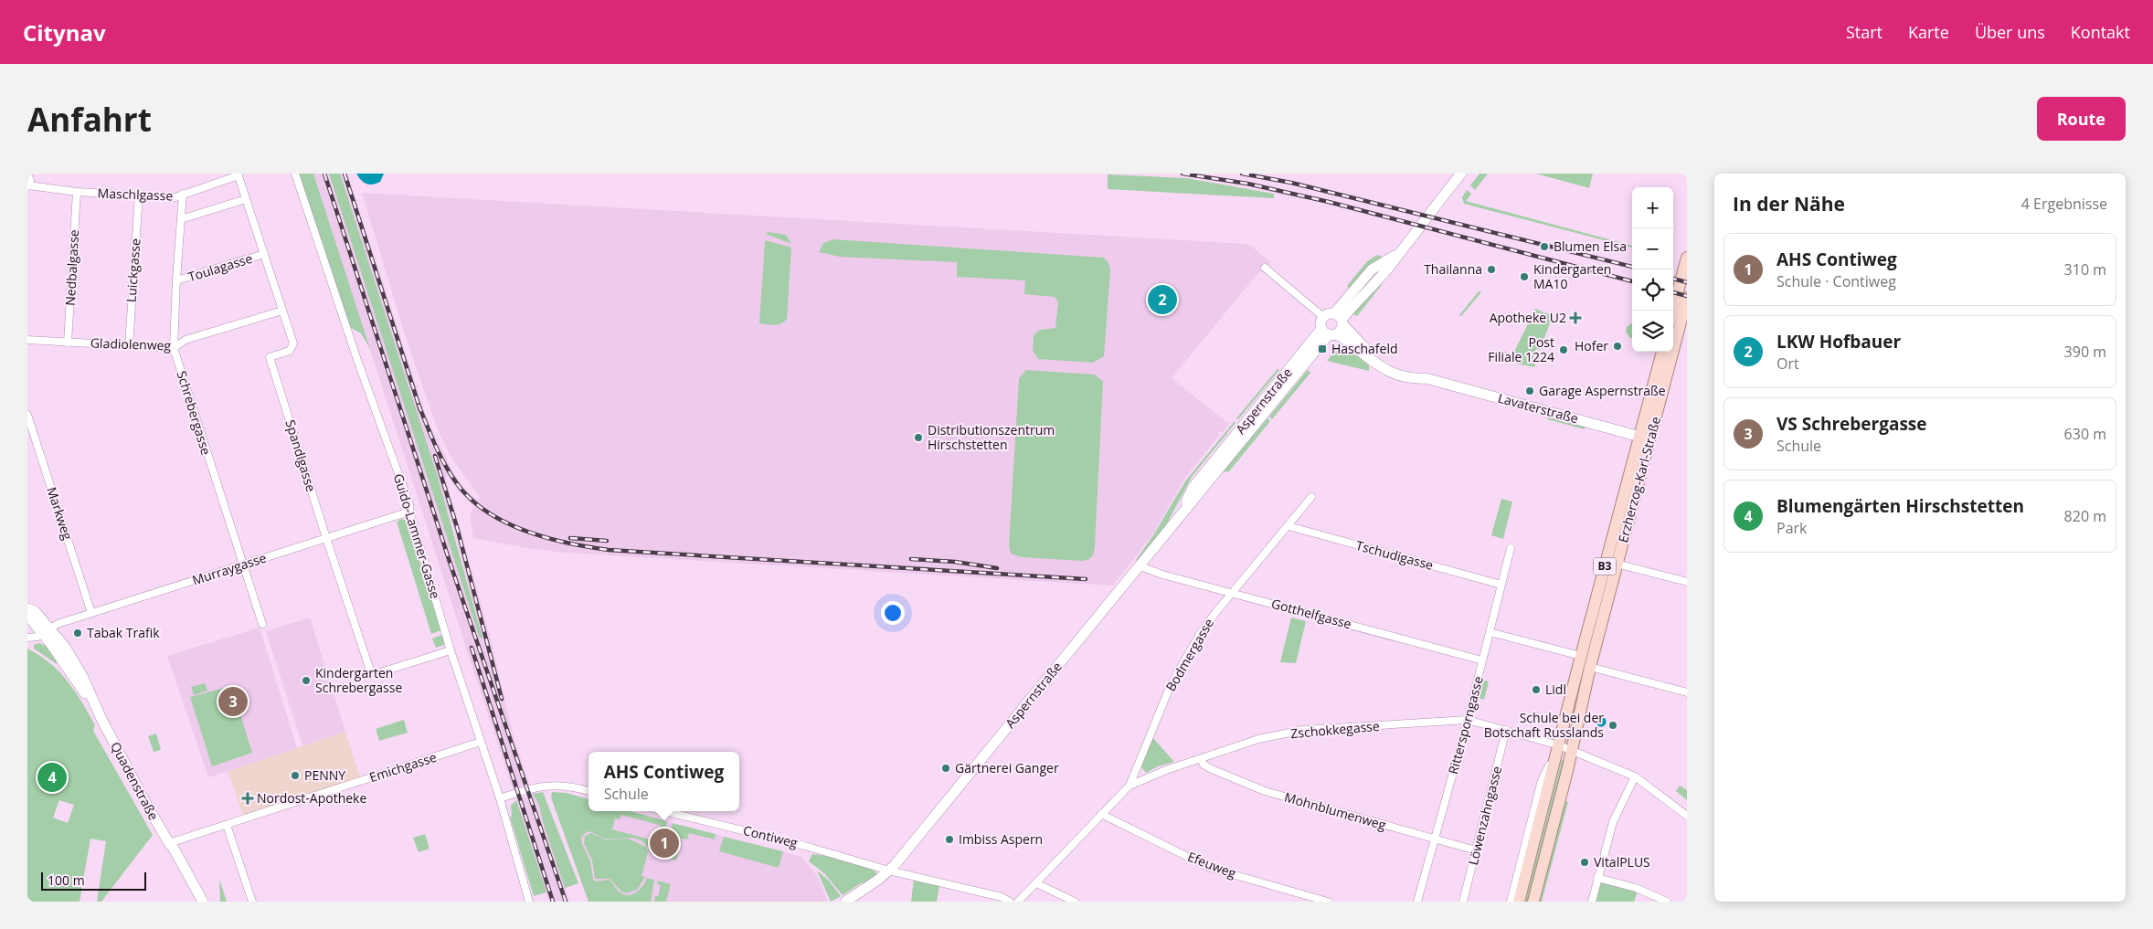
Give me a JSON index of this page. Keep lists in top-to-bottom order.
{
  "streets": {
    "main road": [
      "Aspernstraße",
      "Lavaterstraße",
      "Erzherzog-Karl-Straße",
      "B3",
      "Quadenstraße"
    ],
    "street": [
      "Maschlgasse",
      "Nedbalgasse",
      "Toulagasse",
      "Luickgasse",
      "Gladiolenweg",
      "Schrebergasse",
      "Spandlgasse",
      "Markweg",
      "Guido-Lammer-Gasse",
      "Tschudigasse",
      "Murraygasse",
      "Gotthelfgasse",
      "Bodmergasse",
      "Rittersporngasse",
      "Zschokkegasse",
      "Emichgasse",
      "Mohnblumenweg",
      "Löwenzahngasse",
      "Contiweg",
      "Efeuweg"
    ]
  },
  "crossings": [
    ["Maschlgasse", "Nedbalgasse"],
    ["Maschlgasse", "Luickgasse"],
    ["Maschlgasse", "Schrebergasse"],
    ["Maschlgasse", "Spandlgasse"],
    ["Nedbalgasse", "Gladiolenweg"],
    ["Toulagasse", "Schrebergasse"],
    ["Toulagasse", "Spandlgasse"],
    ["Luickgasse", "Gladiolenweg"],
    ["Gladiolenweg", "Schrebergasse"],
    ["Gladiolenweg", "Spandlgasse"],
    ["Aspernstraße", "Lavaterstraße"],
    ["Aspernstraße", "Gotthelfgasse"],
    ["Aspernstraße", "Contiweg"],
    ["Lavaterstraße", "Erzherzog-Karl-Straße"],
    ["Schrebergasse", "Murraygasse"],
    ["Spandlgasse", "Guido-Lammer-Gasse"],
    ["Spandlgasse", "Murraygasse"],
    ["Erzherzog-Karl-Straße", "Zschokkegasse"],
    ["Markweg", "Murraygasse"],
    ["Guido-Lammer-Gasse", "Murraygasse"],
    ["Guido-Lammer-Gasse", "Emichgasse"],
    ["Tschudigasse", "Bodmergasse"],
    ["Tschudigasse", "Rittersporngasse"],
    ["Murraygasse", "Quadenstraße"],
    ["Gotthelfgasse", "Bodmergasse"],
    ["Gotthelfgasse", "Rittersporngasse"],
    ["Bodmergasse", "Zschokkegasse"],
    ["Rittersporngasse", "Zschokkegasse"],
    ["Rittersporngasse", "Mohnblumenweg"],
    ["Zschokkegasse", "Mohnblumenweg"],
    ["Zschokkegasse", "Löwenzahngasse"],
    ["Zschokkegasse", "Efeuweg"],
    ["Emichgasse", "Quadenstraße"],
    ["Mohnblumenweg", "Löwenzahngasse"]
  ],
  "places": {
    "other": [
      "Blumen Elsa",
      "Thailanna",
      "Kindergarten MA10",
      "Hofer",
      "Post Filiale 1224",
      "Garage Aspernstraße",
      "Distributionszentrum Hirschstetten",
      "Tabak Trafik",
      "Kindergarten Schrebergasse",
      "Lidl",
      "Schule bei der Botschaft Russlands",
      "Gärtnerei Ganger",
      "PENNY",
      "Imbiss Aspern",
      "VitalPLUS"
    ],
    "health": ["Apotheke U2", "Nordost-Apotheke"],
    "transit": ["Haschafeld"]
  },
  "scale_bar": "100 m",
  "page": {
    "header": "Citynav",
    "nav": [
      "Start",
      "Karte",
      "Über uns",
      "Kontakt"
    ],
    "buttons": "Route",
    "title": "Anfahrt",
    "heading": ["In der Nähe", "4 Ergebnisse"],
    "map_buttons": ["+", "−"],
    "list": [
      {
        "mark": "1",
        "name": "AHS Contiweg",
        "note": "Schule · Contiweg",
        "value": "310 m"
      },
      {
        "mark": "2",
        "name": "LKW Hofbauer",
        "note": "Ort",
        "value": "390 m"
      },
      {
        "mark": "3",
        "name": "VS Schrebergasse",
        "note": "Schule",
        "value": "630 m"
      },
      {
        "mark": "4",
        "name": "Blumengärten Hirschstetten",
        "note": "Park",
        "value": "820 m"
      }
    ],
    "pins": [
      "2",
      "3",
      "4",
      "1"
    ],
    "popup": ["AHS Contiweg", "Schule"],
    "scale": "100 m"
  }
}
